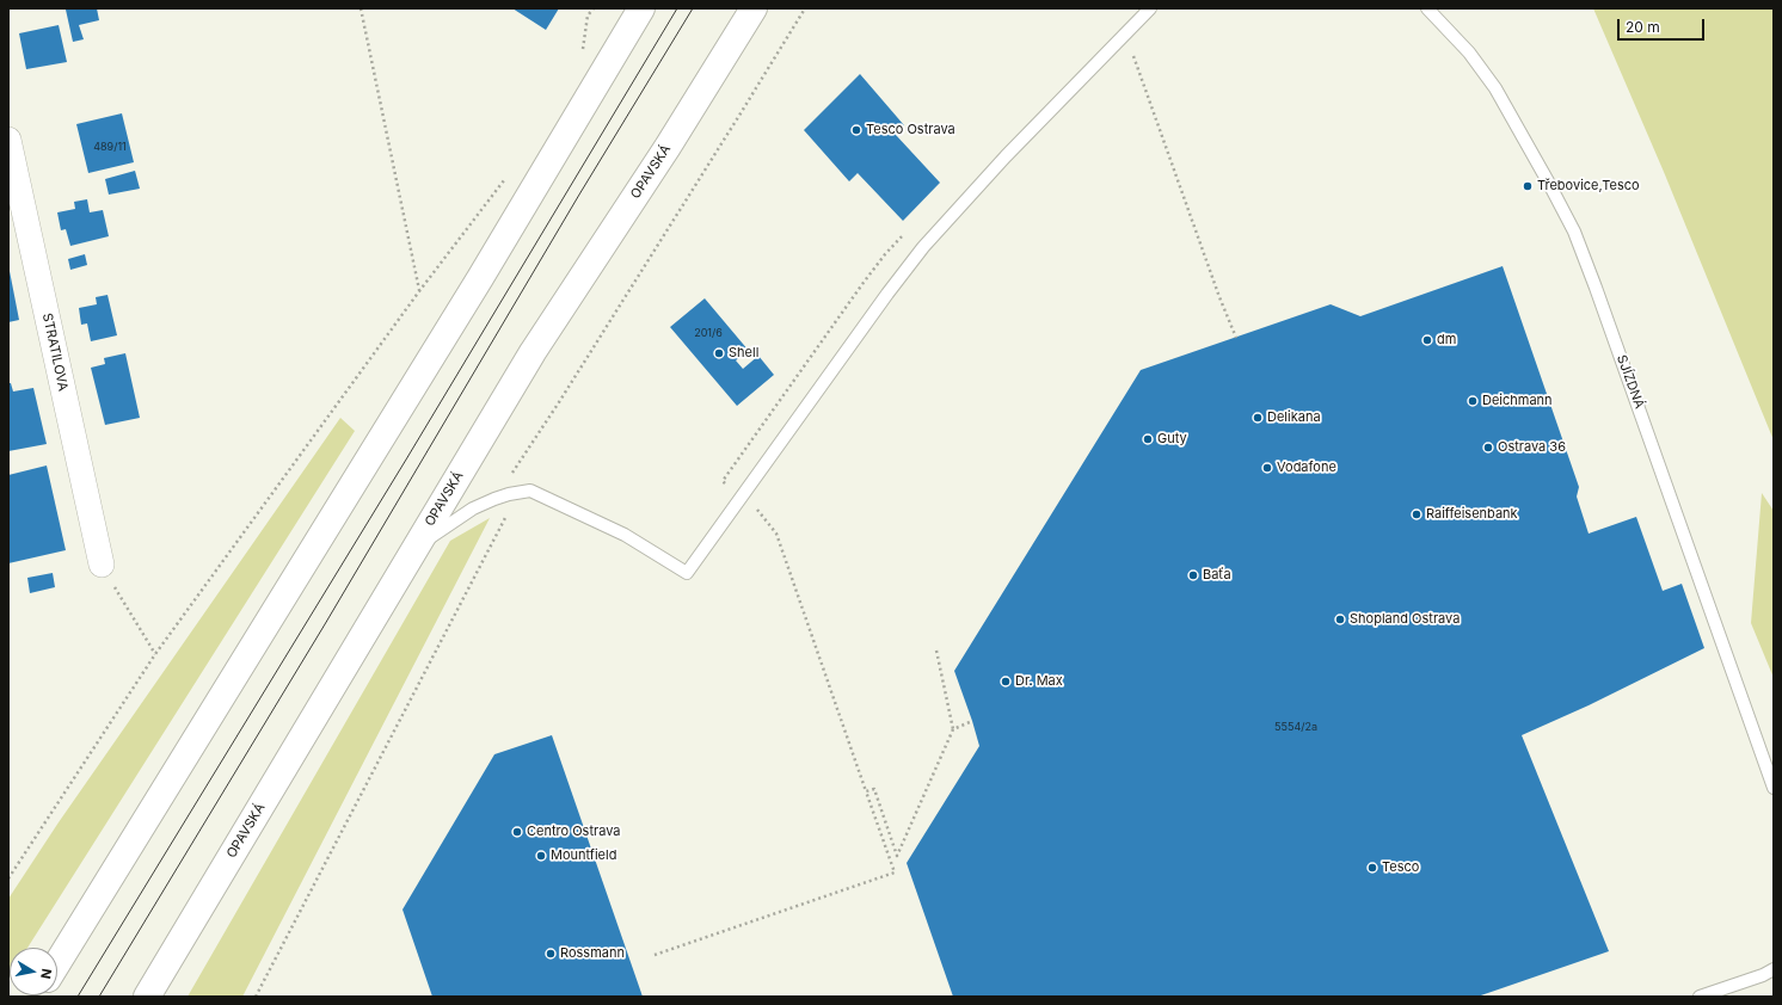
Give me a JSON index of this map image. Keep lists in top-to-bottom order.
{
  "streets": {
    "main road": ["OPAVSKÁ"],
    "street": ["STRATILOVA"],
    "lane": ["SJÍZDNÁ"]
  },
  "places": [
    "Tesco Ostrava",
    "Třebovice,Tesco",
    "dm",
    "Shell",
    "Deichmann",
    "Delikana",
    "Guty",
    "Ostrava 36",
    "Vodafone",
    "Raiffeisenbank",
    "Baťa",
    "Shopland Ostrava",
    "Dr. Max",
    "Centro Ostrava",
    "Mountfield",
    "Tesco",
    "Rossmann"
  ],
  "house_numbers": ["489/11", "201/6", "5554/2a"],
  "scale_bar": "20 m",
  "north": "right"
}
